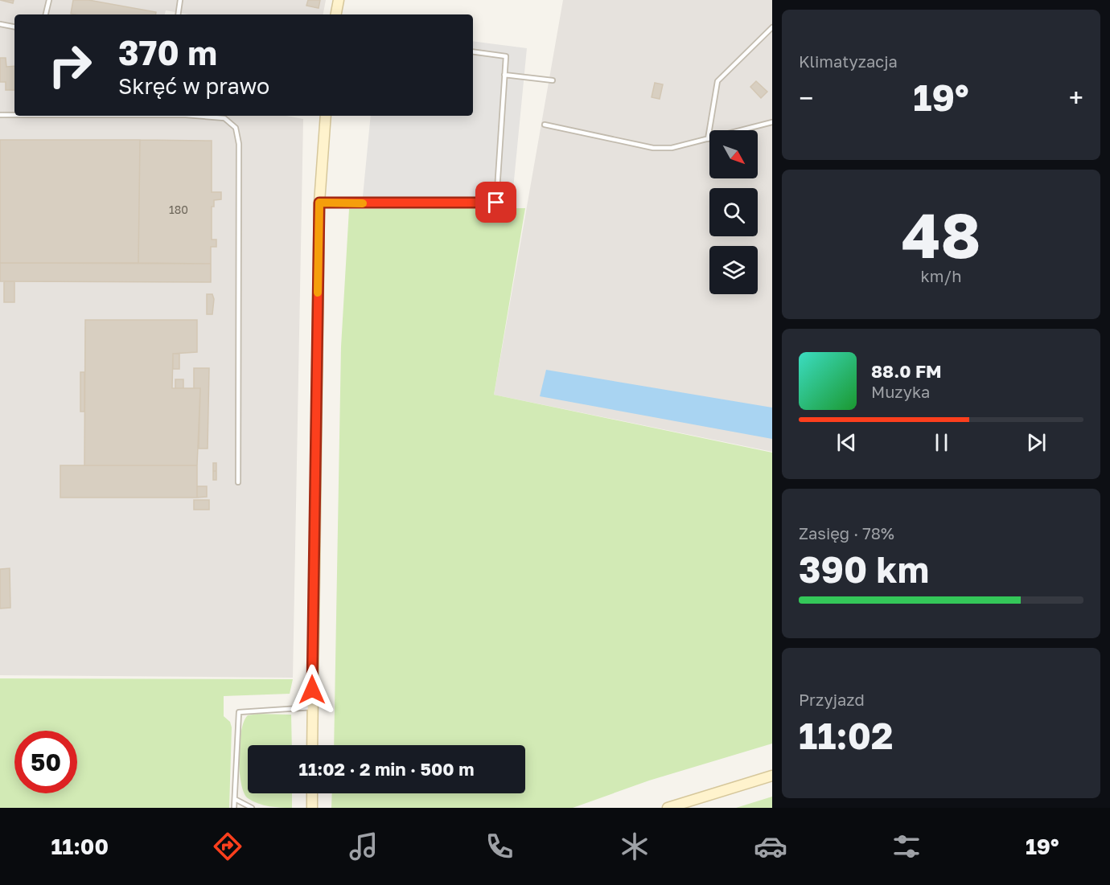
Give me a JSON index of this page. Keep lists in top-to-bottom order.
{
  "house_numbers": ["180"],
  "north": "bottom right",
  "page": {
    "tile": [
      "Klimatyzacja",
      ["48", "km/h"],
      ["Zasięg · 78%", "390 km"],
      ["Przyjazd", "11:02"]
    ],
    "turn": ["370 m", "Skręć w prawo"],
    "heat": ["−", "19°", "+"],
    "song": ["88.0 FM", "Muzyka"],
    "limit": "50",
    "trip": "11:02 · 2 min · 500 m",
    "tabs": ["11:00", "19°"]
  }
}
